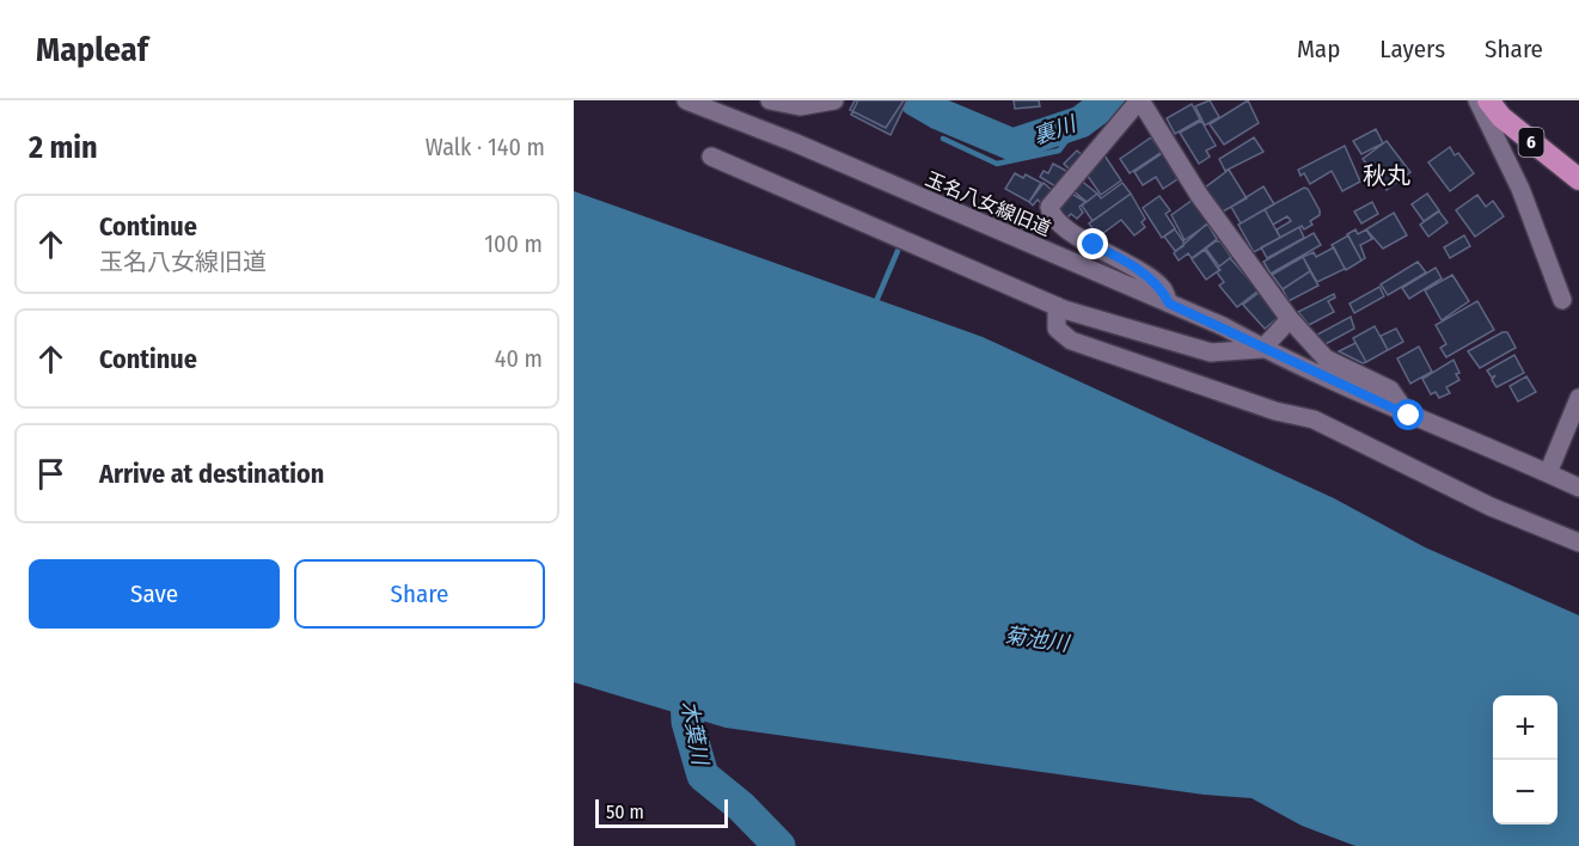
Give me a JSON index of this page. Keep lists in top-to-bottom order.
{
  "streets": {
    "main road": ["6"],
    "street": ["玉名八女線旧道"]
  },
  "districts": ["秋丸"],
  "water": ["裏川", "菊池川", "木葉川"],
  "scale_bar": "50 m",
  "page": {
    "header": "Mapleaf",
    "nav": ["Map", "Layers", "Share"],
    "heading": ["2 min", "Walk · 140 m"],
    "list": [
      ["Continue", "玉名八女線旧道", "100 m"],
      ["Continue", "40 m"],
      "Arrive at destination"
    ],
    "buttons": ["Save", "Share"],
    "map_buttons": ["+", "−"],
    "scale": "50 m"
  }
}
